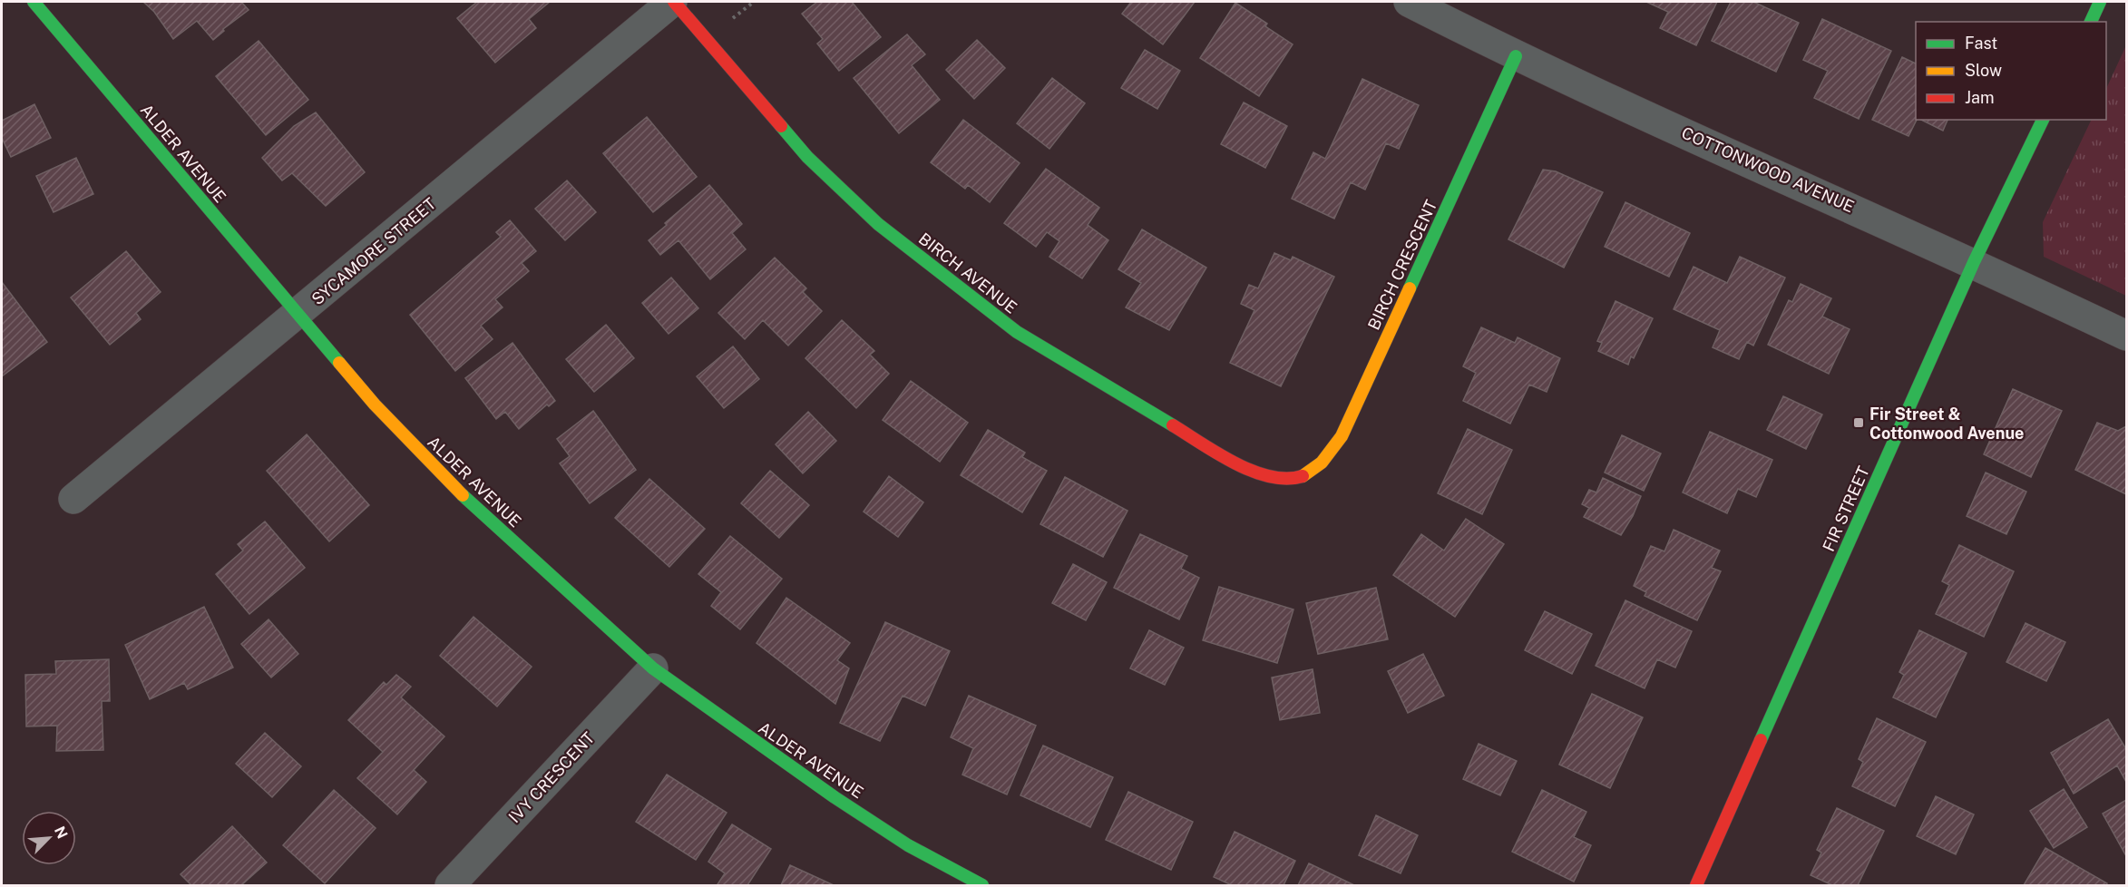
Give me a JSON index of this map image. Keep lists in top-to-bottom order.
{
  "streets": {
    "street": [
      "ALDER AVENUE",
      "COTTONWOOD AVENUE",
      "SYCAMORE STREET",
      "BIRCH CRESCENT",
      "BIRCH AVENUE",
      "FIR STREET",
      "IVY CRESCENT"
    ]
  },
  "crossings": [
    ["ALDER AVENUE", "SYCAMORE STREET"],
    ["ALDER AVENUE", "IVY CRESCENT"],
    ["COTTONWOOD AVENUE", "BIRCH CRESCENT"],
    ["COTTONWOOD AVENUE", "FIR STREET"],
    ["SYCAMORE STREET", "BIRCH AVENUE"],
    ["BIRCH CRESCENT", "BIRCH AVENUE"]
  ],
  "places": {
    "transit": ["Fir Street & Cottonwood Avenue"]
  },
  "legend": ["Fast", "Slow", "Jam"],
  "north": "top right"
}
